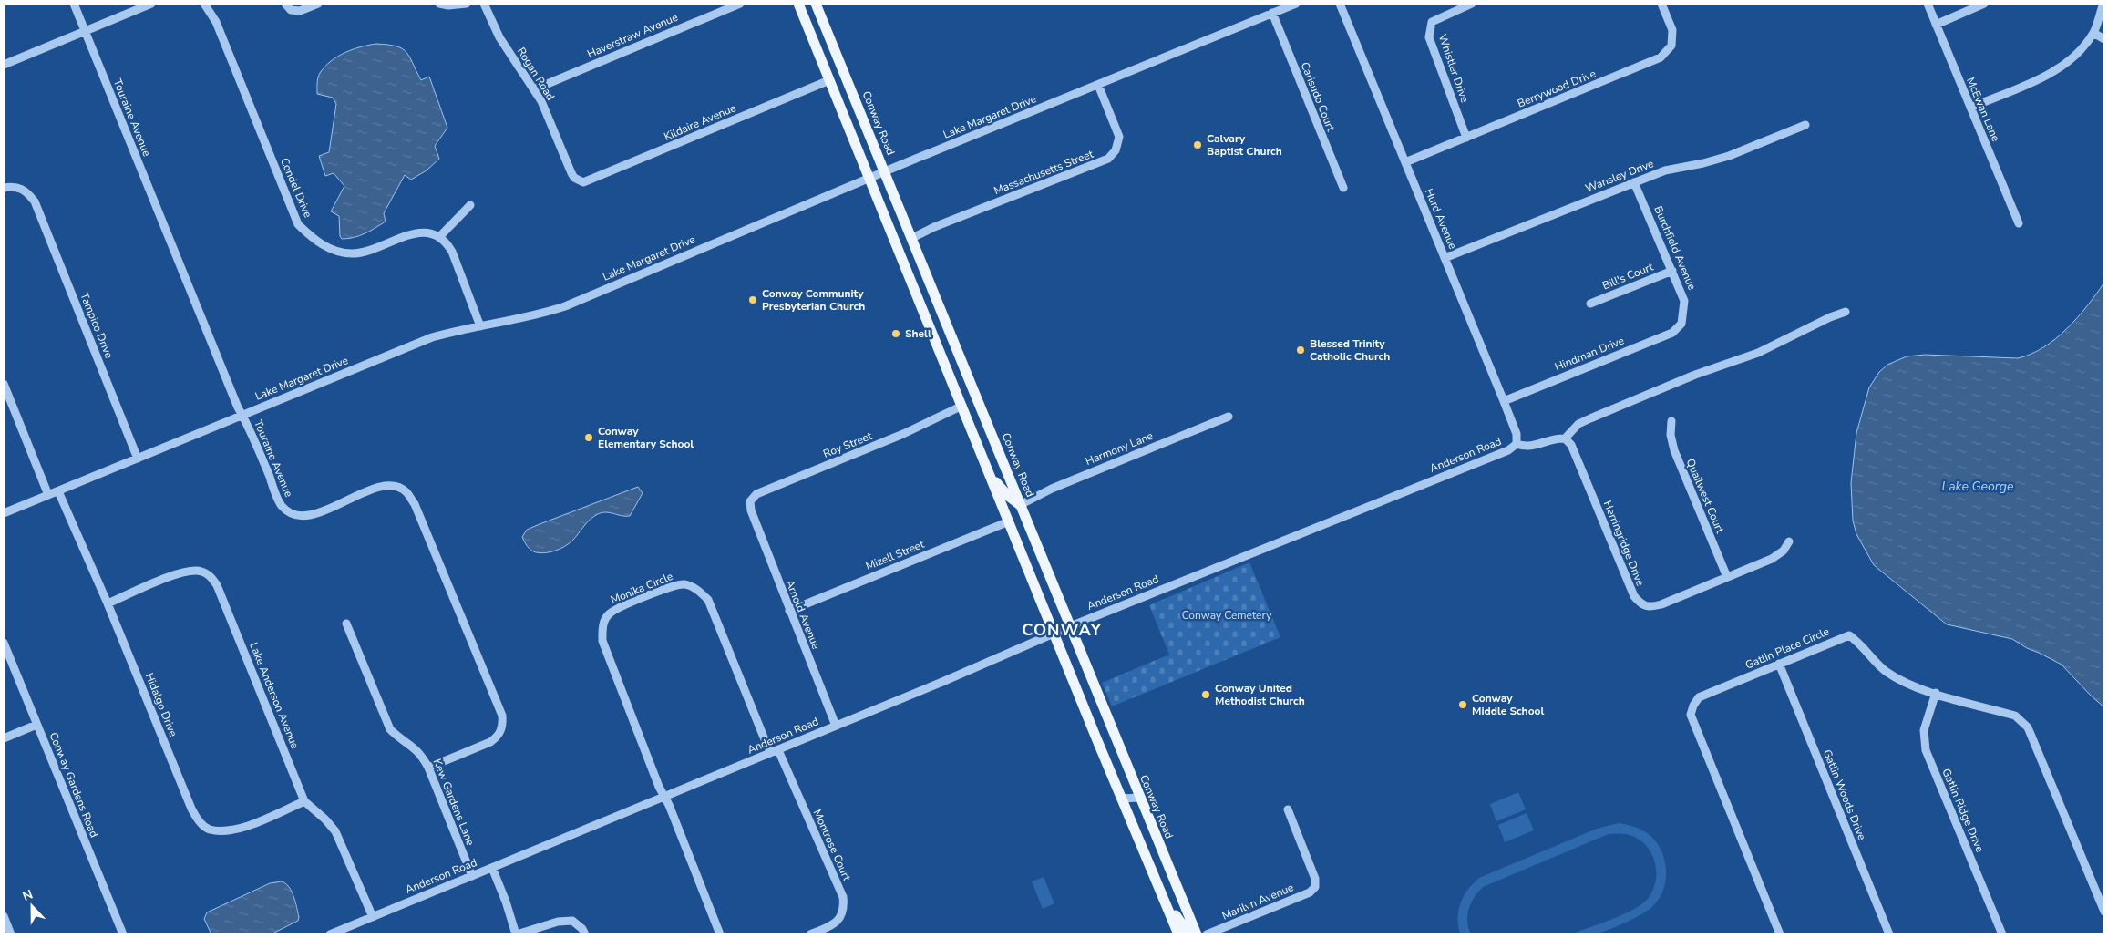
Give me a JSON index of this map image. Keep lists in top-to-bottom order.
{
  "streets": {
    "main road": ["Conway Road"],
    "street": [
      "Haverstraw Avenue",
      "Whistler Drive",
      "Rogan Road",
      "Berrywood Drive",
      "Carisudo Court",
      "McEwan Lane",
      "Lake Margaret Drive",
      "Touraine Avenue",
      "Kildaire Avenue",
      "Massachusetts Street",
      "Wansley Drive",
      "Condel Drive",
      "Hurd Avenue",
      "Burchfield Avenue",
      "Bill's Court",
      "Tampico Drive",
      "Hindman Drive",
      "Roy Street",
      "Harmony Lane",
      "Anderson Road",
      "Quailwest Court",
      "Herringridge Drive",
      "Mizell Street",
      "Monika Circle",
      "Arnold Avenue",
      "Gatlin Place Circle",
      "Lake Anderson Avenue",
      "Hidalgo Drive",
      "Conway Gardens Road",
      "Gatlin Woods Drive",
      "Kew Gardens Lane",
      "Gatlin Ridge Drive",
      "Montrose Court",
      "Marilyn Avenue"
    ]
  },
  "crossings": [
    ["Haverstraw Avenue", "Rogan Road"],
    ["Whistler Drive", "Berrywood Drive"],
    ["Rogan Road", "Kildaire Avenue"],
    ["Berrywood Drive", "Hurd Avenue"],
    ["Carisudo Court", "Lake Margaret Drive"],
    ["Lake Margaret Drive", "Touraine Avenue"],
    ["Lake Margaret Drive", "Conway Road"],
    ["Lake Margaret Drive", "Massachusetts Street"],
    ["Lake Margaret Drive", "Tampico Drive"],
    ["Lake Margaret Drive", "Hidalgo Drive"],
    ["Touraine Avenue", "Kew Gardens Lane"],
    ["Conway Road", "Massachusetts Street"],
    ["Conway Road", "Harmony Lane"],
    ["Conway Road", "Anderson Road"],
    ["Wansley Drive", "Hurd Avenue"],
    ["Wansley Drive", "Burchfield Avenue"],
    ["Hurd Avenue", "Hindman Drive"],
    ["Hurd Avenue", "Anderson Road"],
    ["Burchfield Avenue", "Bill's Court"],
    ["Burchfield Avenue", "Hindman Drive"],
    ["Roy Street", "Arnold Avenue"],
    ["Anderson Road", "Herringridge Drive"],
    ["Anderson Road", "Monika Circle"],
    ["Anderson Road", "Arnold Avenue"],
    ["Anderson Road", "Lake Anderson Avenue"],
    ["Anderson Road", "Kew Gardens Lane"],
    ["Anderson Road", "Montrose Court"],
    ["Quailwest Court", "Herringridge Drive"],
    ["Mizell Street", "Arnold Avenue"],
    ["Gatlin Place Circle", "Gatlin Woods Drive"],
    ["Gatlin Place Circle", "Gatlin Ridge Drive"],
    ["Lake Anderson Avenue", "Hidalgo Drive"]
  ],
  "districts": ["CONWAY"],
  "water": ["Lake George"],
  "parks": ["Conway Cemetery"],
  "places": [
    "Calvary Baptist Church",
    "Conway Community Presbyterian Church",
    "Shell",
    "Blessed Trinity Catholic Church",
    "Conway Elementary School",
    "Conway United Methodist Church",
    "Conway Middle School"
  ],
  "north": "top"
}
